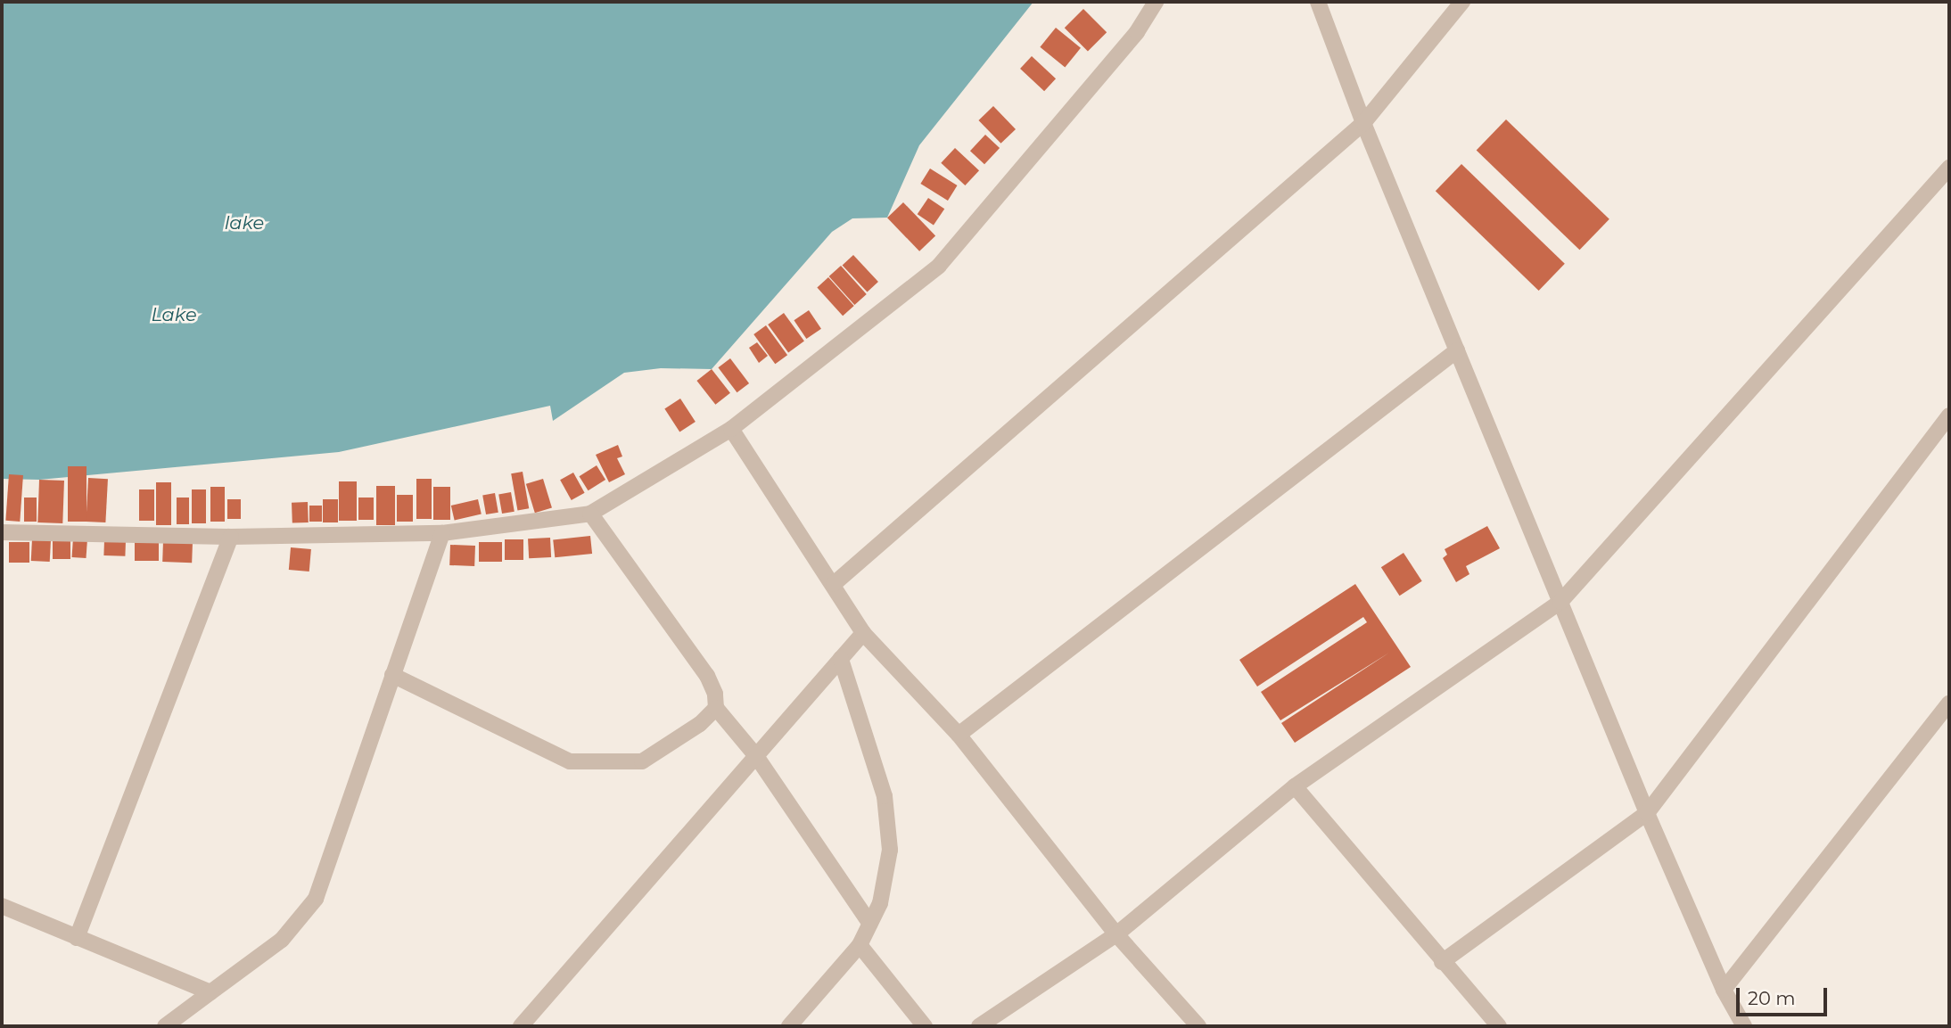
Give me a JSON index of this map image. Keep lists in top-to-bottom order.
{
  "water": ["lake", "Lake"],
  "scale_bar": "20 m"
}
